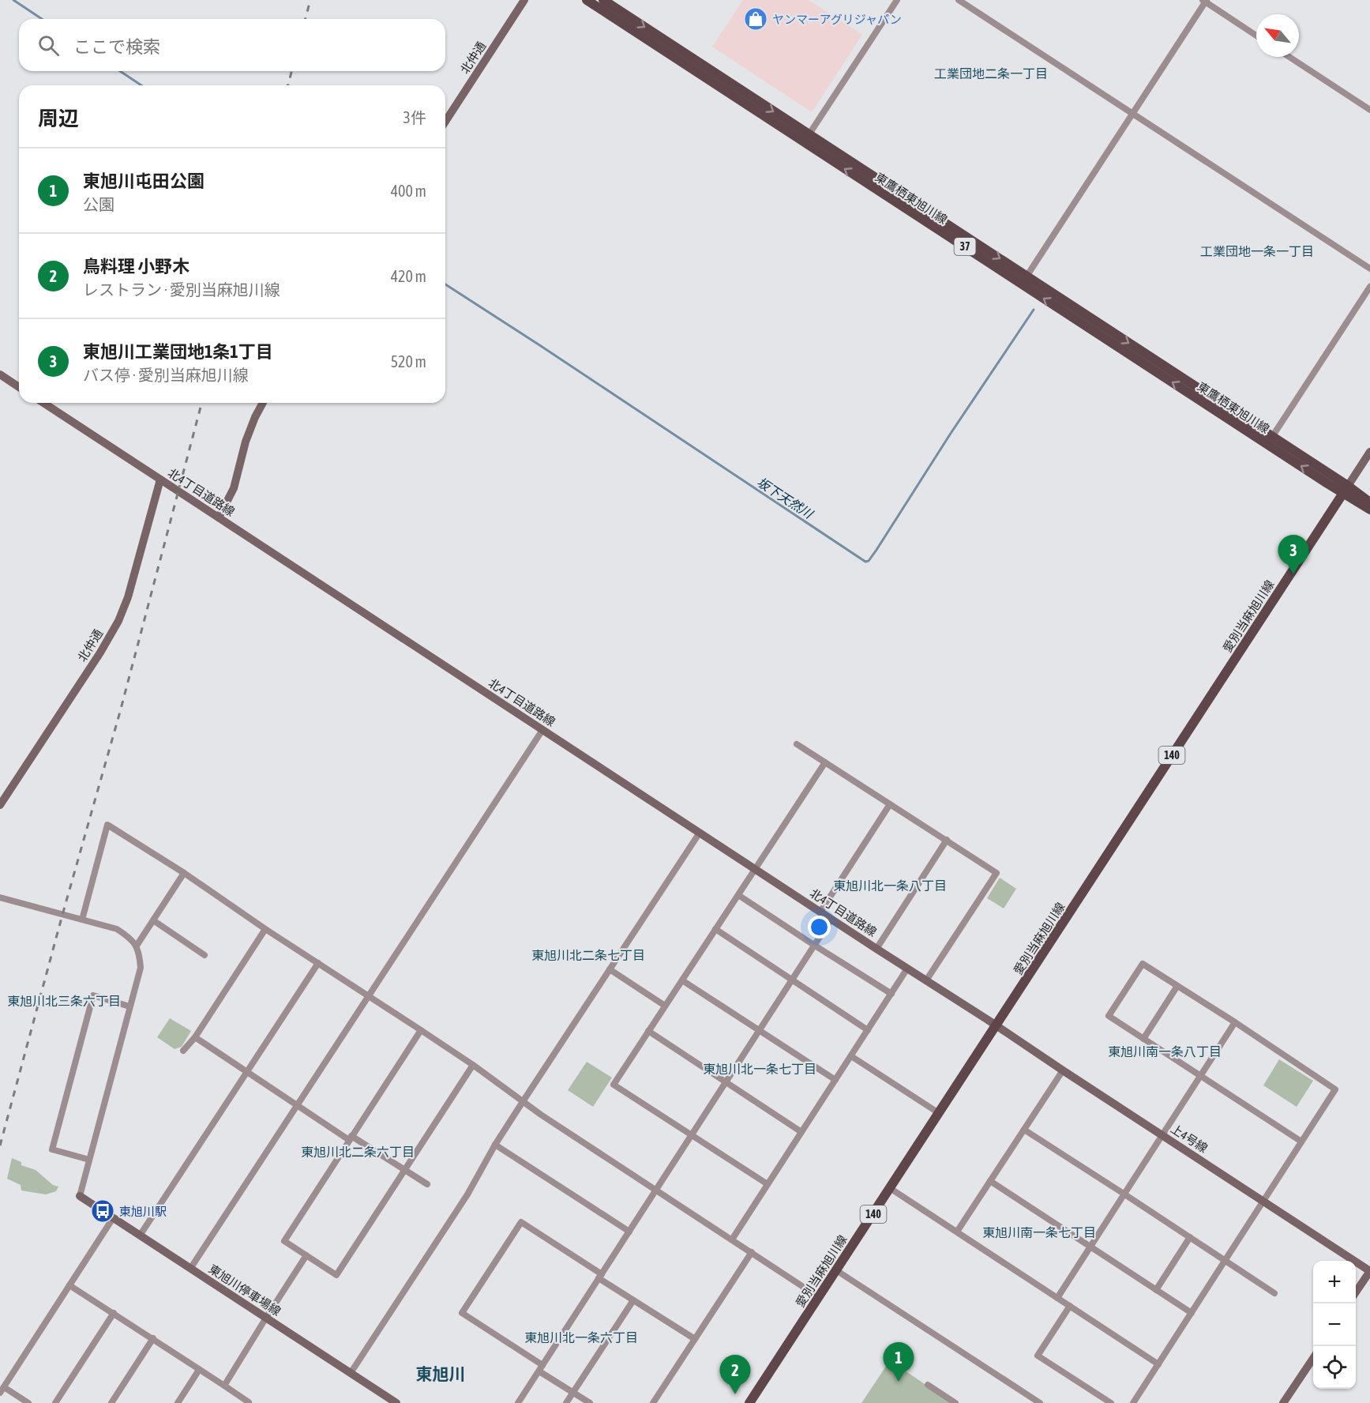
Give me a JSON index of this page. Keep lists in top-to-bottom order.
{
  "streets": {
    "main road": [
      "東鷹栖東旭川線",
      "37",
      "愛別当麻旭川線",
      "140"
    ],
    "street": [
      "北仲通",
      "北4丁目道路線",
      "上4号線",
      "東旭川停車場線"
    ]
  },
  "crossings": [
    ["北仲通", "北4丁目道路線"],
    ["東鷹栖東旭川線", "37"],
    ["東鷹栖東旭川線", "愛別当麻旭川線"],
    ["37", "愛別当麻旭川線"],
    ["北4丁目道路線", "愛別当麻旭川線"],
    ["北4丁目道路線", "上4号線"],
    ["愛別当麻旭川線", "上4号線"]
  ],
  "districts": [
    "工業団地二条一丁目",
    "工業団地一条一丁目",
    "東旭川北一条八丁目",
    "東旭川北二条七丁目",
    "東旭川北三条六丁目",
    "東旭川南一条八丁目",
    "東旭川北一条七丁目",
    "東旭川北二条六丁目",
    "東旭川南一条七丁目",
    "東旭川北一条六丁目",
    "東旭川"
  ],
  "water": ["坂下天然川"],
  "places": {
    "shop": ["ヤンマーアグリジャパン"],
    "bus stop": ["東旭川駅"]
  },
  "north": "top left",
  "page": {
    "search": "ここで検索",
    "heading": ["周辺", "3件"],
    "list": [
      {
        "mark": "1",
        "name": "東旭川屯田公園",
        "note": "公園",
        "value": "400 m"
      },
      {
        "mark": "2",
        "name": "鳥料理 小野木",
        "note": "レストラン · 愛別当麻旭川線",
        "value": "420 m"
      },
      {
        "mark": "3",
        "name": "東旭川工業団地1条1丁目",
        "note": "バス停 · 愛別当麻旭川線",
        "value": "520 m"
      }
    ],
    "pins": ["3", "1", "2"],
    "map_buttons": ["+", "−"]
  }
}
